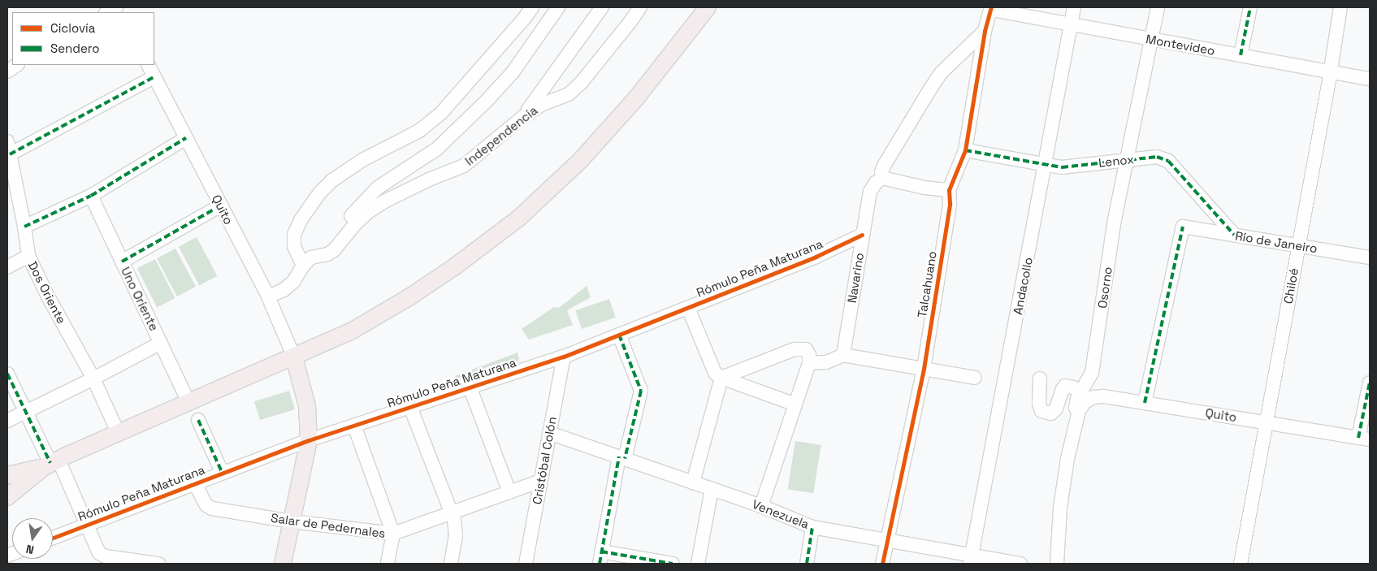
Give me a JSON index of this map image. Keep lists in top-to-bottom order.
{
  "streets": {
    "street": [
      "Montevideo",
      "Independencia",
      "Lenox",
      "Quito",
      "Río de Janeiro",
      "Rómulo Peña Maturana",
      "Navarino",
      "Talcahuano",
      "Andacollo",
      "Chiloé",
      "Osorno",
      "Dos Oriente",
      "Uno Oriente",
      "Cristóbal Colón",
      "Venezuela",
      "Salar de Pedernales"
    ]
  },
  "crossings": [
    ["Montevideo", "Talcahuano"],
    ["Montevideo", "Andacollo"],
    ["Montevideo", "Chiloé"],
    ["Montevideo", "Osorno"],
    ["Lenox", "Río de Janeiro"],
    ["Lenox", "Talcahuano"],
    ["Lenox", "Andacollo"],
    ["Lenox", "Osorno"],
    ["Quito", "Río de Janeiro"],
    ["Quito", "Chiloé"],
    ["Quito", "Osorno"],
    ["Río de Janeiro", "Chiloé"],
    ["Rómulo Peña Maturana", "Navarino"],
    ["Rómulo Peña Maturana", "Cristóbal Colón"],
    ["Rómulo Peña Maturana", "Salar de Pedernales"],
    ["Navarino", "Talcahuano"],
    ["Talcahuano", "Venezuela"],
    ["Andacollo", "Venezuela"],
    ["Cristóbal Colón", "Venezuela"],
    ["Cristóbal Colón", "Salar de Pedernales"]
  ],
  "legend": ["Ciclovía", "Sendero"],
  "north": "bottom"
}
